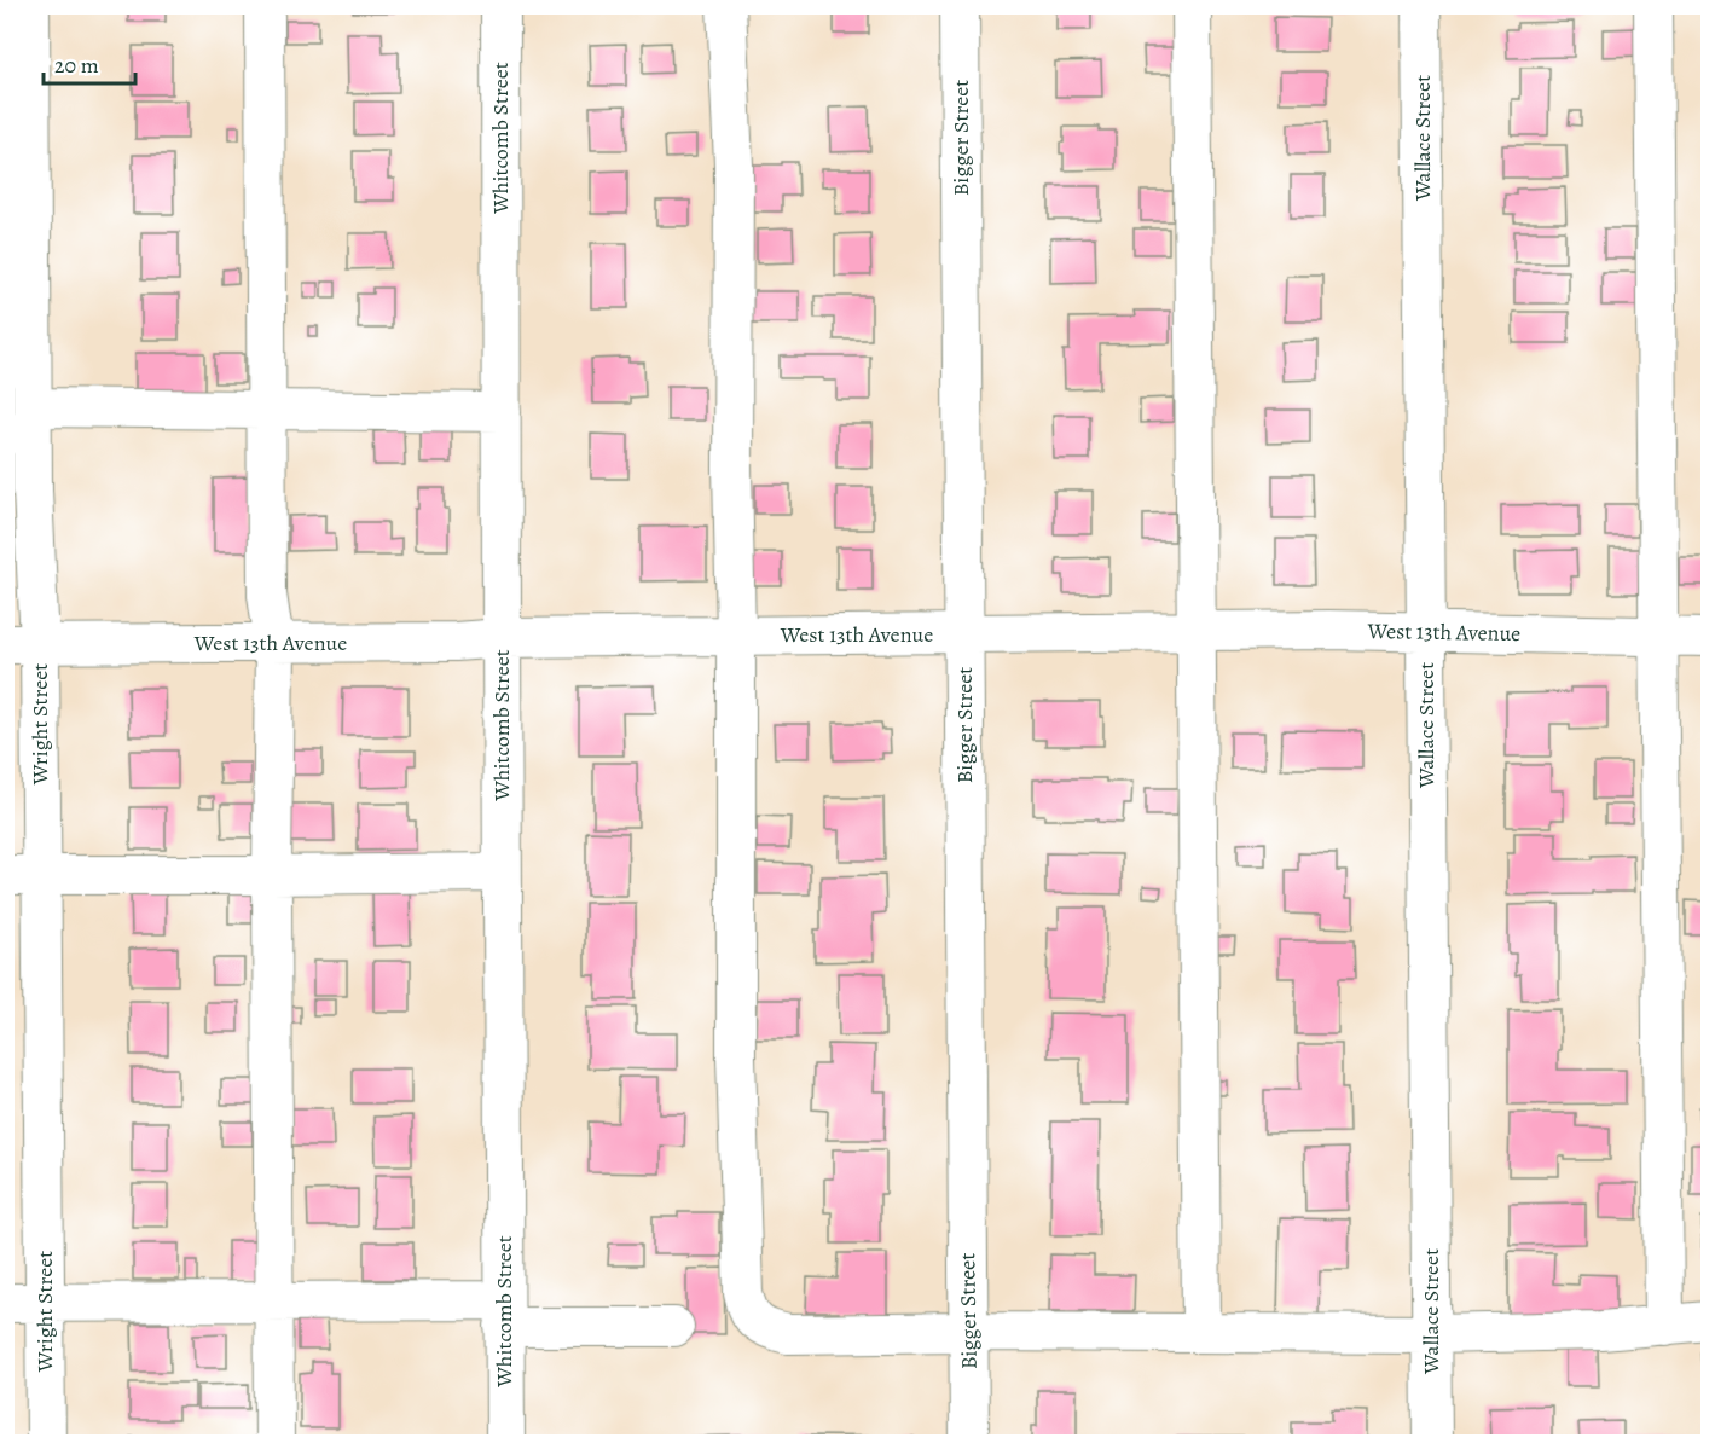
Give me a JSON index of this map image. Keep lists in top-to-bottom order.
{
  "streets": {
    "street": [
      "Whitcomb Street",
      "Bigger Street",
      "Wallace Street",
      "West 13th Avenue",
      "Wright Street"
    ]
  },
  "crossings": [
    ["Whitcomb Street", "West 13th Avenue"],
    ["Bigger Street", "West 13th Avenue"],
    ["Wallace Street", "West 13th Avenue"],
    ["West 13th Avenue", "Wright Street"]
  ],
  "scale_bar": "20 m"
}
